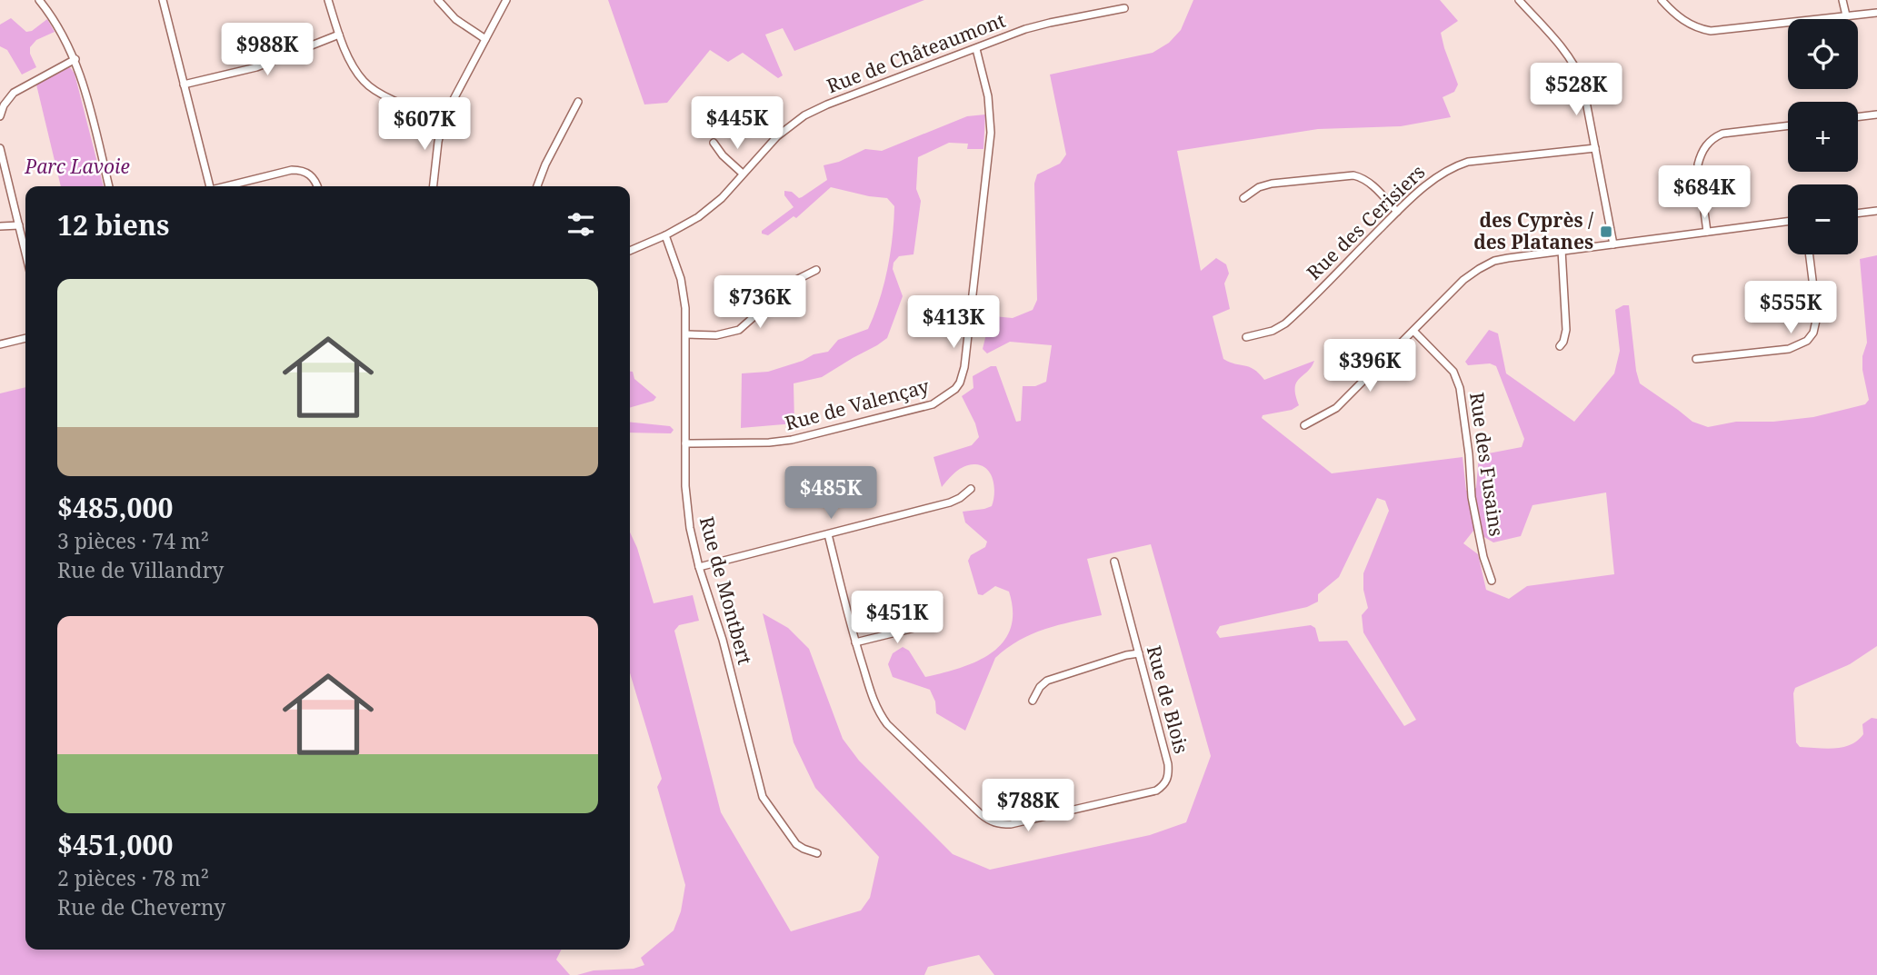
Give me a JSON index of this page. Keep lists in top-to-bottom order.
{
  "streets": {
    "street": [
      "Rue de Châteaumont",
      "Rue des Cerisiers",
      "Rue de Valençay",
      "Rue des Fusains",
      "Rue de Montbert",
      "Rue de Blois"
    ]
  },
  "crossings": [
    ["Rue de Châteaumont", "Rue de Valençay"],
    ["Rue de Châteaumont", "Rue de Montbert"],
    ["Rue de Valençay", "Rue de Montbert"]
  ],
  "parks": ["Parc Lavoie"],
  "places": {
    "transit": ["des Cyprès / des Platanes"]
  },
  "page": {
    "map_buttons": ["+", "−"],
    "price": [
      "$988K",
      "$528K",
      "$445K",
      "$607K",
      "$684K",
      "$736K",
      "$555K",
      "$413K",
      "$396K",
      "$485K",
      "$451K",
      "$788K"
    ],
    "heading": "12 biens",
    "list": [
      {
        "name": "$485,000",
        "note": "3 pièces · 74 m² · Rue de Villandry"
      },
      {
        "name": "$451,000",
        "note": "2 pièces · 78 m² · Rue de Cheverny"
      }
    ]
  }
}
